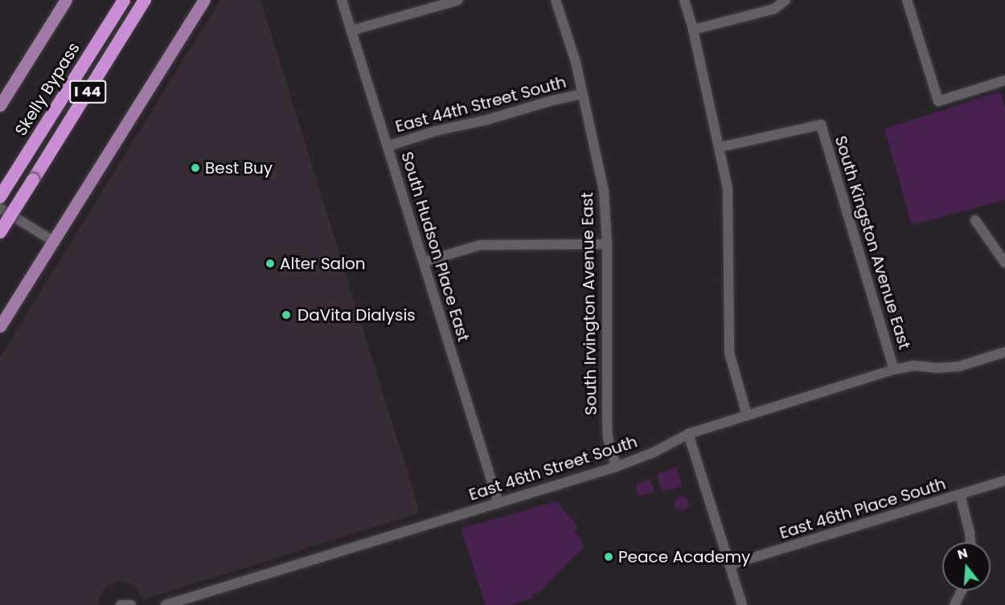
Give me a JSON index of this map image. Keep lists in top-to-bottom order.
{
  "streets": {
    "highway": ["Skelly Bypass", "I 44"],
    "street": [
      "East 44th Street South",
      "South Kingston Avenue East",
      "South Hudson Place East",
      "South Irvington Avenue East",
      "East 46th Street South",
      "East 46th Place South"
    ]
  },
  "crossings": [
    ["East 44th Street South", "South Hudson Place East"],
    ["East 44th Street South", "South Irvington Avenue East"],
    ["South Kingston Avenue East", "East 46th Street South"],
    ["South Hudson Place East", "East 46th Street South"],
    ["South Irvington Avenue East", "East 46th Street South"]
  ],
  "places": [
    "Best Buy",
    "Alter Salon",
    "DaVita Dialysis",
    "Peace Academy"
  ],
  "north": "top"
}
